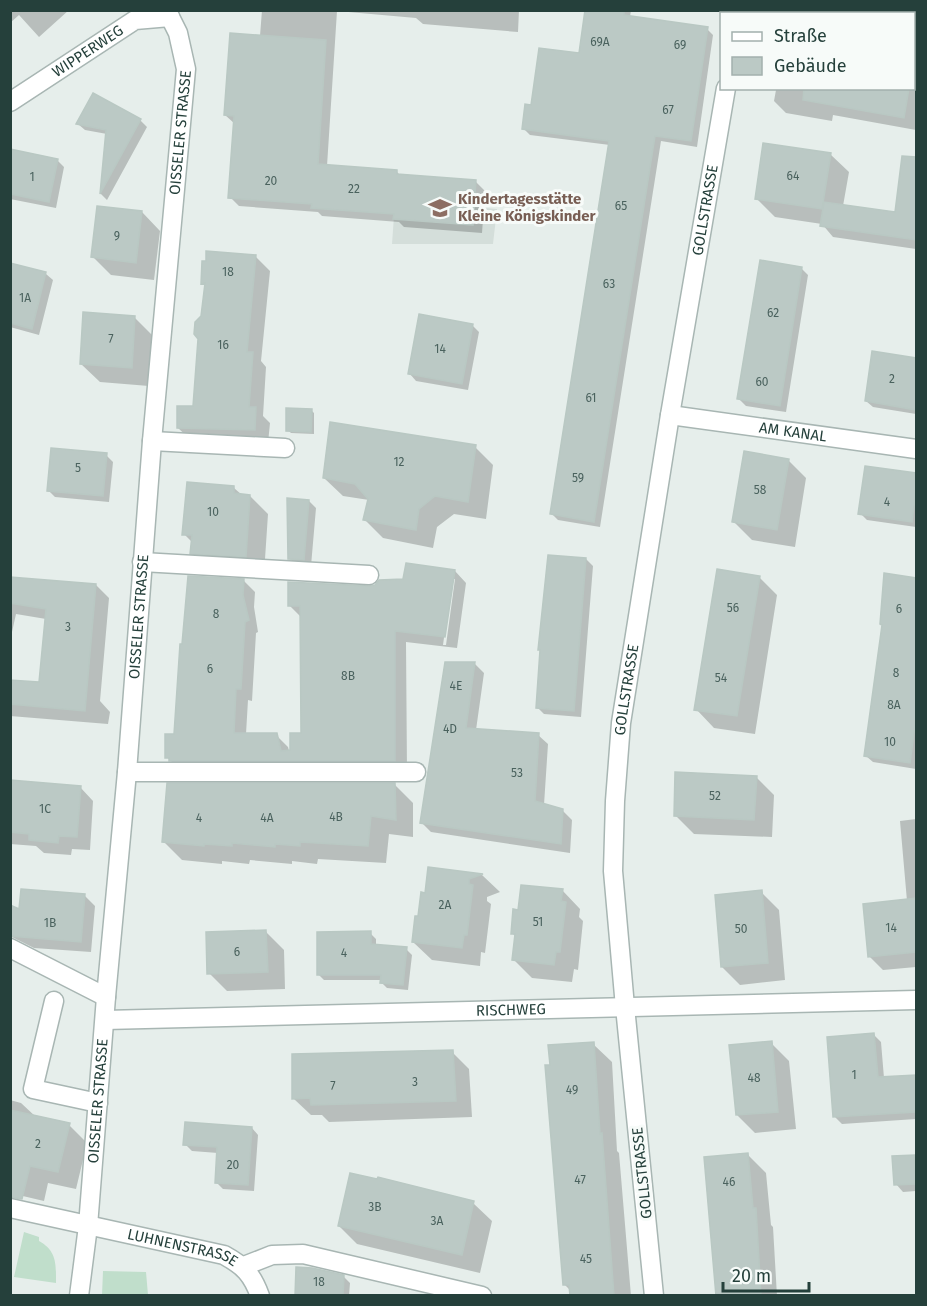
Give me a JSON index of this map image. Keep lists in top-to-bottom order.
{
  "streets": {
    "street": [
      "WIPPERWEG",
      "OISSELER STRASSE",
      "GOLLSTRASSE",
      "AM KANAL",
      "RISCHWEG",
      "LUHNENSTRASSE"
    ]
  },
  "crossings": [
    ["WIPPERWEG", "OISSELER STRASSE"],
    ["OISSELER STRASSE", "RISCHWEG"],
    ["OISSELER STRASSE", "LUHNENSTRASSE"],
    ["GOLLSTRASSE", "AM KANAL"],
    ["GOLLSTRASSE", "RISCHWEG"]
  ],
  "places": {
    "school or university": ["Kindertagesstätte Kleine Königskinder"]
  },
  "house_numbers": [
    "69A",
    "69",
    "67",
    "64",
    "1",
    "20",
    "22",
    "65",
    "9",
    "18",
    "63",
    "1A",
    "62",
    "7",
    "16",
    "14",
    "2",
    "60",
    "61",
    "12",
    "5",
    "59",
    "58",
    "4",
    "10",
    "56",
    "6",
    "8",
    "3",
    "6",
    "8",
    "8B",
    "54",
    "4E",
    "8A",
    "4D",
    "10",
    "53",
    "52",
    "1C",
    "4B",
    "4",
    "4A",
    "2A",
    "51",
    "1B",
    "14",
    "50",
    "6",
    "4",
    "1",
    "48",
    "3",
    "7",
    "49",
    "2",
    "20",
    "47",
    "46",
    "3B",
    "3A",
    "45",
    "18"
  ],
  "legend": ["Straße", "Gebäude"],
  "scale_bar": "20 m"
}
